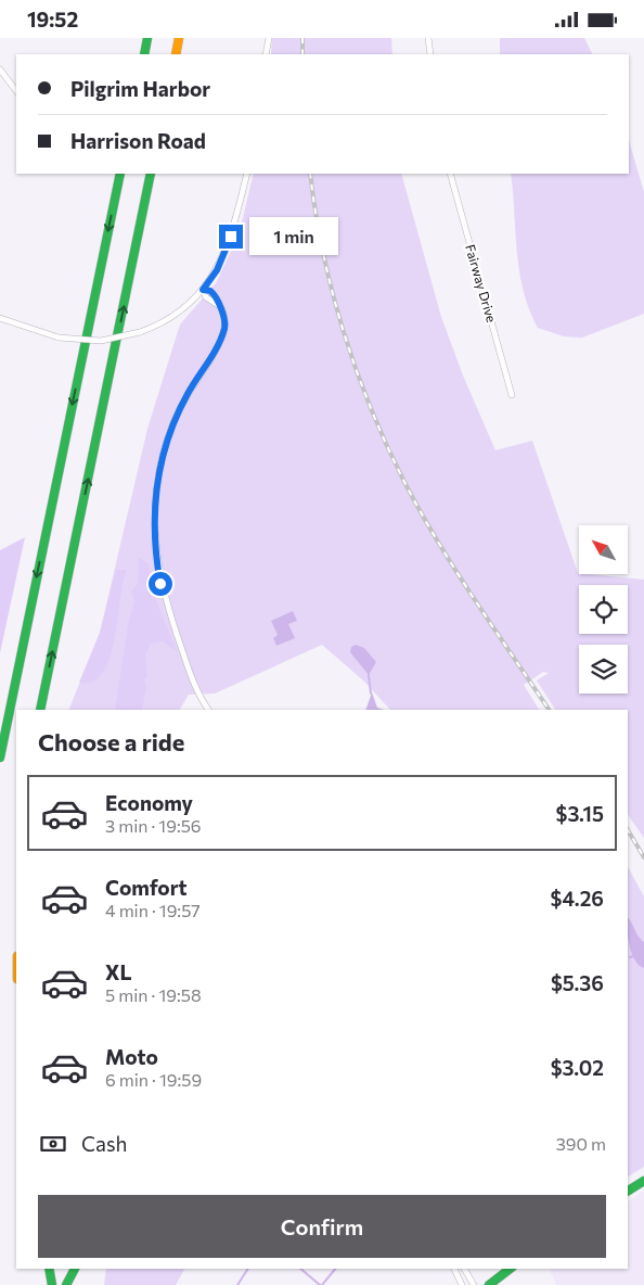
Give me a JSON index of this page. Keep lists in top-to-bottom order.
{
  "streets": {
    "street": ["Fairway Drive"]
  },
  "north": "top left",
  "page": {
    "status": "19:52",
    "banner": ["Pilgrim Harbor", "Harrison Road"],
    "bubble": "1 min",
    "heading": "Choose a ride",
    "list": [
      {
        "name": "Economy",
        "note": "3 min · 19:56",
        "value": "$3.15"
      },
      {
        "name": "Comfort",
        "note": "4 min · 19:57",
        "value": "$4.26"
      },
      {
        "name": "XL",
        "note": "5 min · 19:58",
        "value": "$5.36"
      },
      {
        "name": "Moto",
        "note": "6 min · 19:59",
        "value": "$3.02"
      }
    ],
    "pay": ["Cash", "390 m"],
    "buttons": "Confirm"
  }
}
